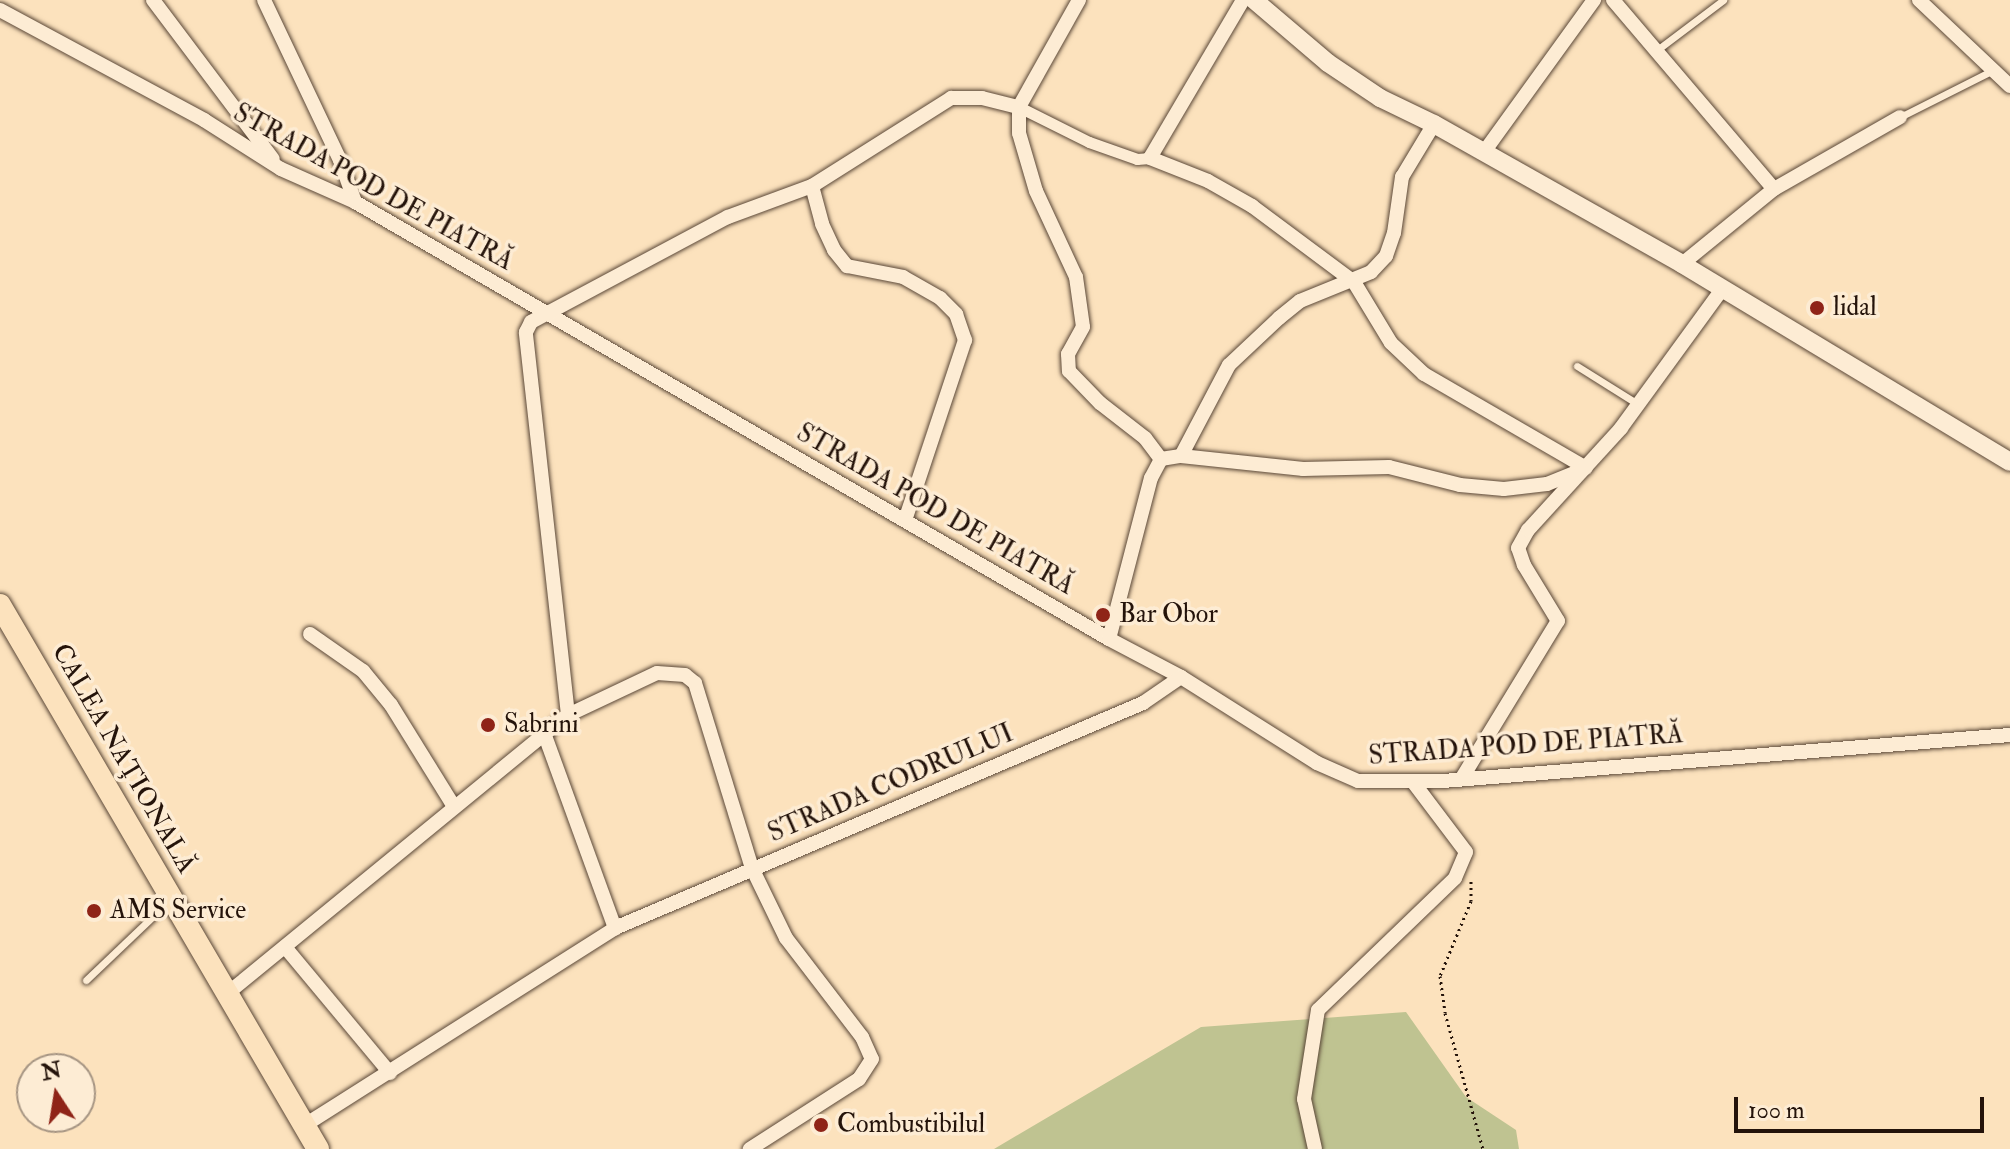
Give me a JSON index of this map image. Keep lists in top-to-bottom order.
{
  "streets": {
    "main road": ["CALEA NAȚIONALĂ"],
    "street": ["STRADA POD DE PIATRĂ", "STRADA CODRULUI"]
  },
  "crossings": [
    ["STRADA POD DE PIATRĂ", "STRADA CODRULUI"],
    ["CALEA NAȚIONALĂ", "STRADA CODRULUI"]
  ],
  "places": [
    "lidal",
    "Bar Obor",
    "Sabrini",
    "AMS Service",
    "Combustibilul"
  ],
  "scale_bar": "100 m",
  "north": "top"
}
